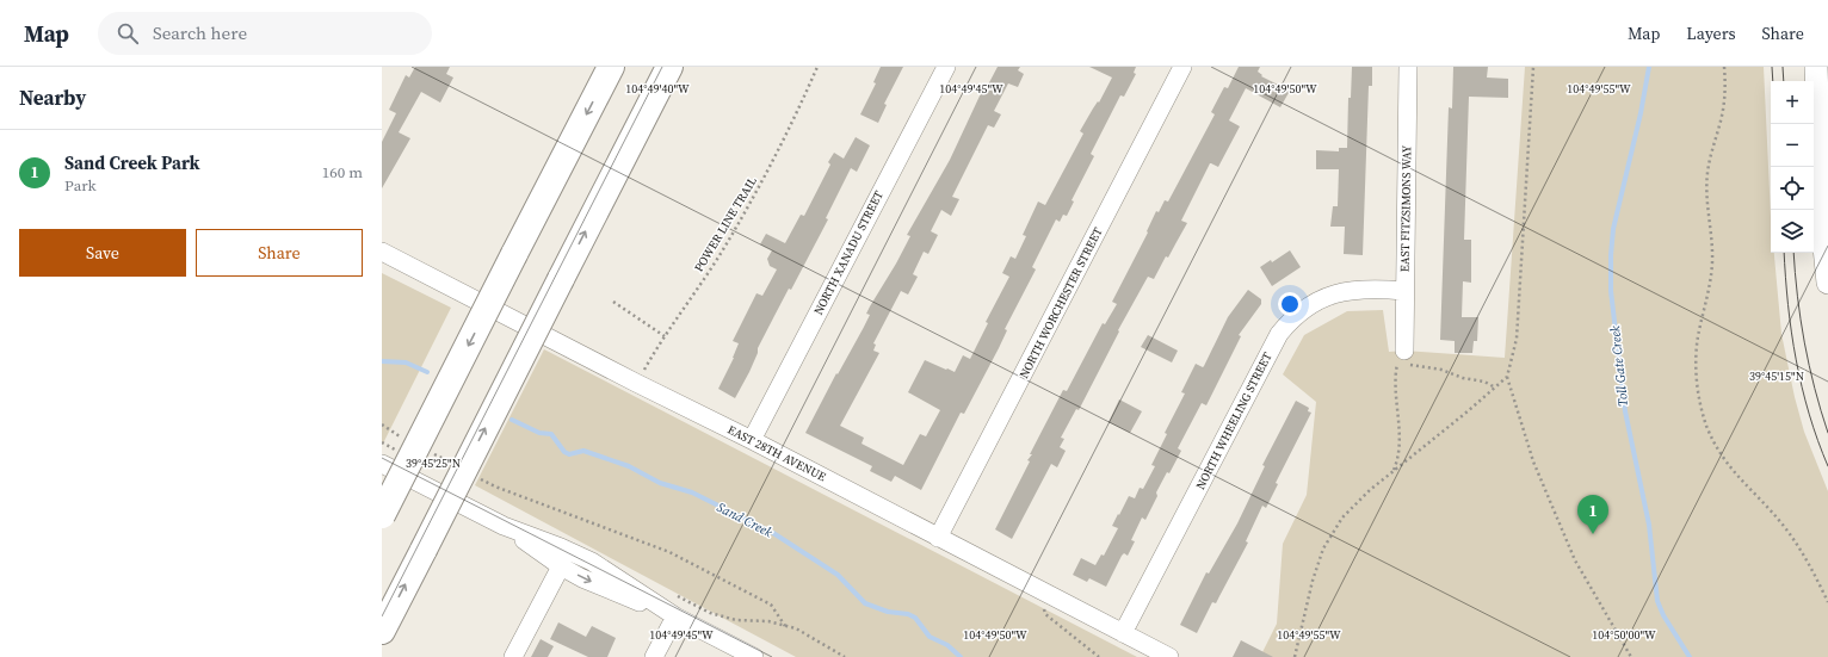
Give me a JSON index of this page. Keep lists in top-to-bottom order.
{
  "streets": {
    "street": [
      "EAST FITZSIMONS WAY",
      "NORTH XANADU STREET",
      "NORTH WORCHESTER STREET",
      "NORTH WHEELING STREET",
      "EAST 28TH AVENUE"
    ],
    "path": ["POWER LINE TRAIL"]
  },
  "crossings": [
    ["EAST FITZSIMONS WAY", "NORTH WHEELING STREET"],
    ["POWER LINE TRAIL", "EAST 28TH AVENUE"],
    ["NORTH XANADU STREET", "EAST 28TH AVENUE"],
    ["NORTH WORCHESTER STREET", "EAST 28TH AVENUE"],
    ["NORTH WHEELING STREET", "EAST 28TH AVENUE"]
  ],
  "water": ["Toll Gate Creek", "Sand Creek"],
  "page": {
    "header": "Map",
    "search": "Search here",
    "nav": ["Map", "Layers", "Share"],
    "heading": "Nearby",
    "map_buttons": ["+", "−"],
    "list": [
      {
        "mark": "1",
        "name": "Sand Creek Park",
        "note": "Park",
        "value": "160 m"
      }
    ],
    "buttons": ["Save", "Share"],
    "pins": "1"
  },
  "coordinates": [
    "104°49'40\"W",
    "104°49'45\"W",
    "104°49'50\"W",
    "104°49'55\"W",
    "39°45'15\"N",
    "39°45'25\"N",
    "104°50'00\"W"
  ]
}
